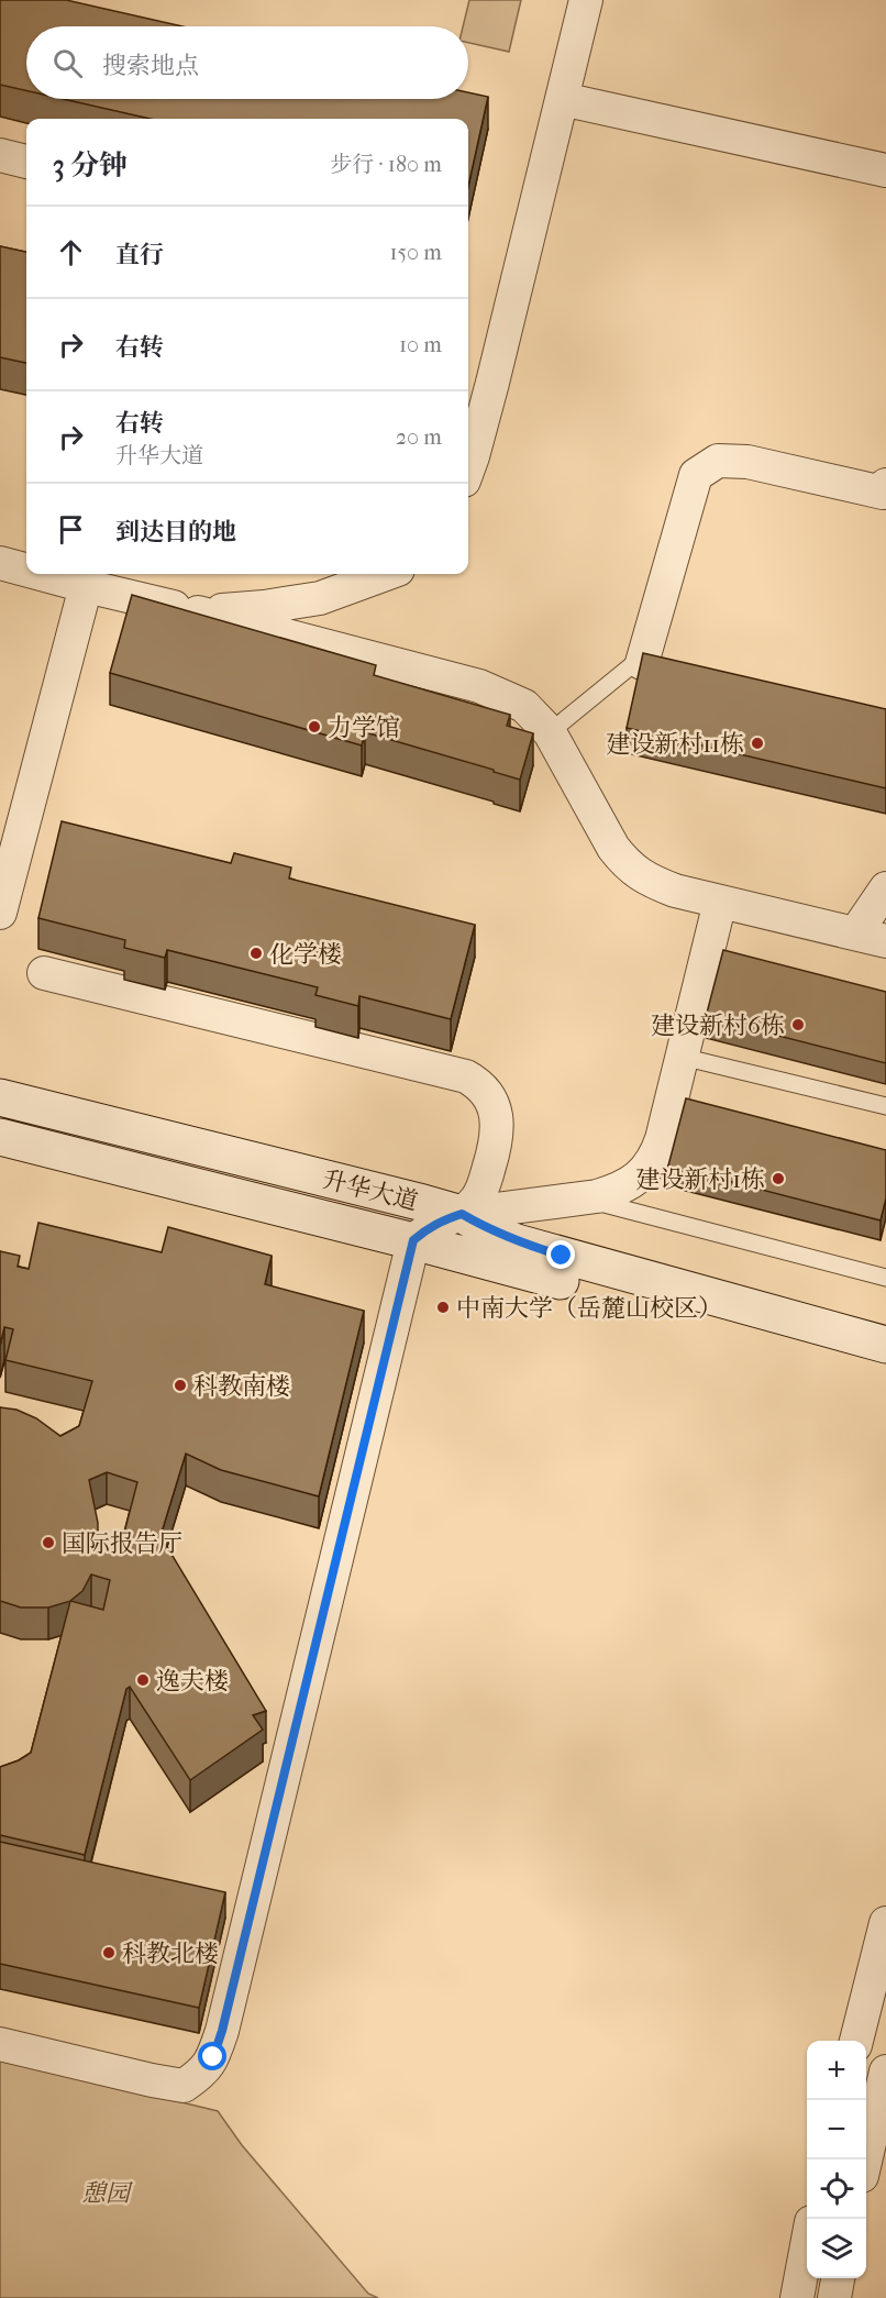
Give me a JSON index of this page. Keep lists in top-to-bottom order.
{
  "streets": {
    "street": ["升华大道"]
  },
  "parks": ["憩园"],
  "places": [
    "力学馆",
    "建设新村11栋",
    "化学楼",
    "建设新村6栋",
    "建设新村1栋",
    "中南大学（岳麓山校区）",
    "科教南楼",
    "国际报告厅",
    "逸夫楼",
    "科教北楼"
  ],
  "page": {
    "search": "搜索地点",
    "heading": ["3 分钟", "步行 · 180 m"],
    "list": [
      ["直行", "150 m"],
      ["右转", "10 m"],
      ["右转", "升华大道", "20 m"],
      "到达目的地"
    ],
    "map_buttons": ["+", "−"]
  }
}
